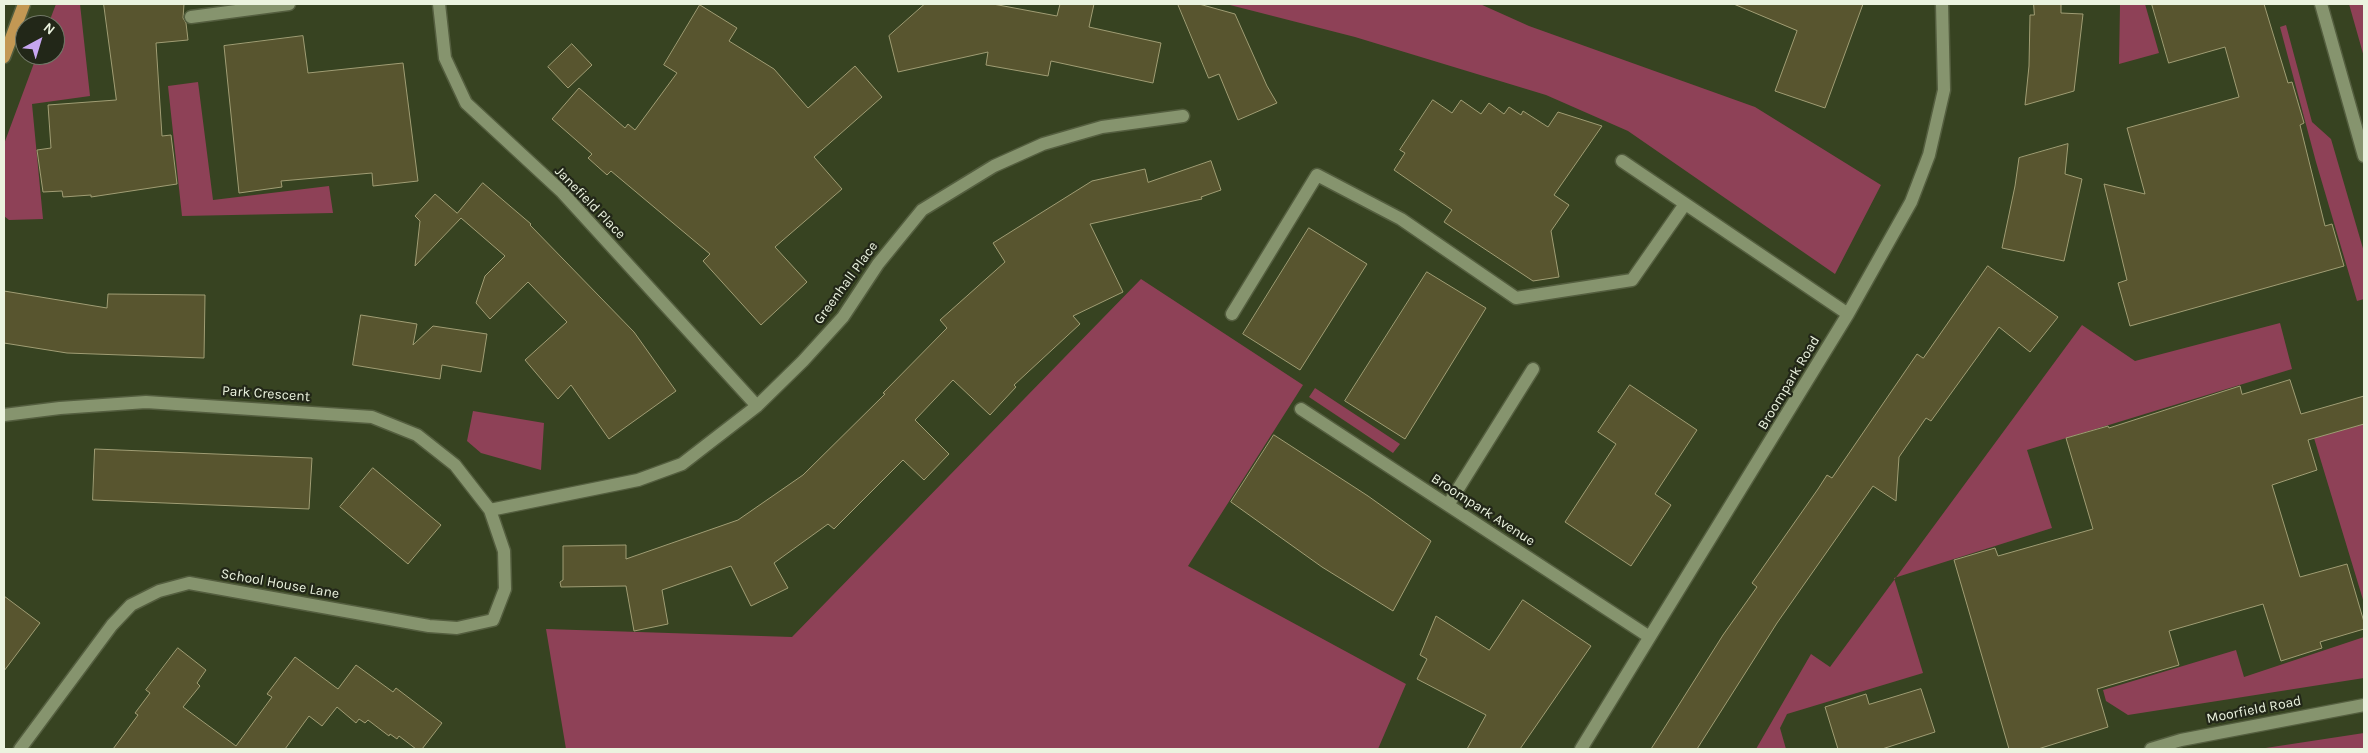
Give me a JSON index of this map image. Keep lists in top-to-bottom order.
{
  "streets": {
    "street": [
      "Janefield Place",
      "Greenhall Place",
      "Broompark Road",
      "Park Crescent",
      "Broompark Avenue",
      "School House Lane",
      "Moorfield Road"
    ]
  },
  "crossings": [
    ["Janefield Place", "Greenhall Place"],
    ["Greenhall Place", "Park Crescent"],
    ["Greenhall Place", "School House Lane"],
    ["Broompark Road", "Broompark Avenue"],
    ["Park Crescent", "School House Lane"]
  ],
  "north": "top right"
}
